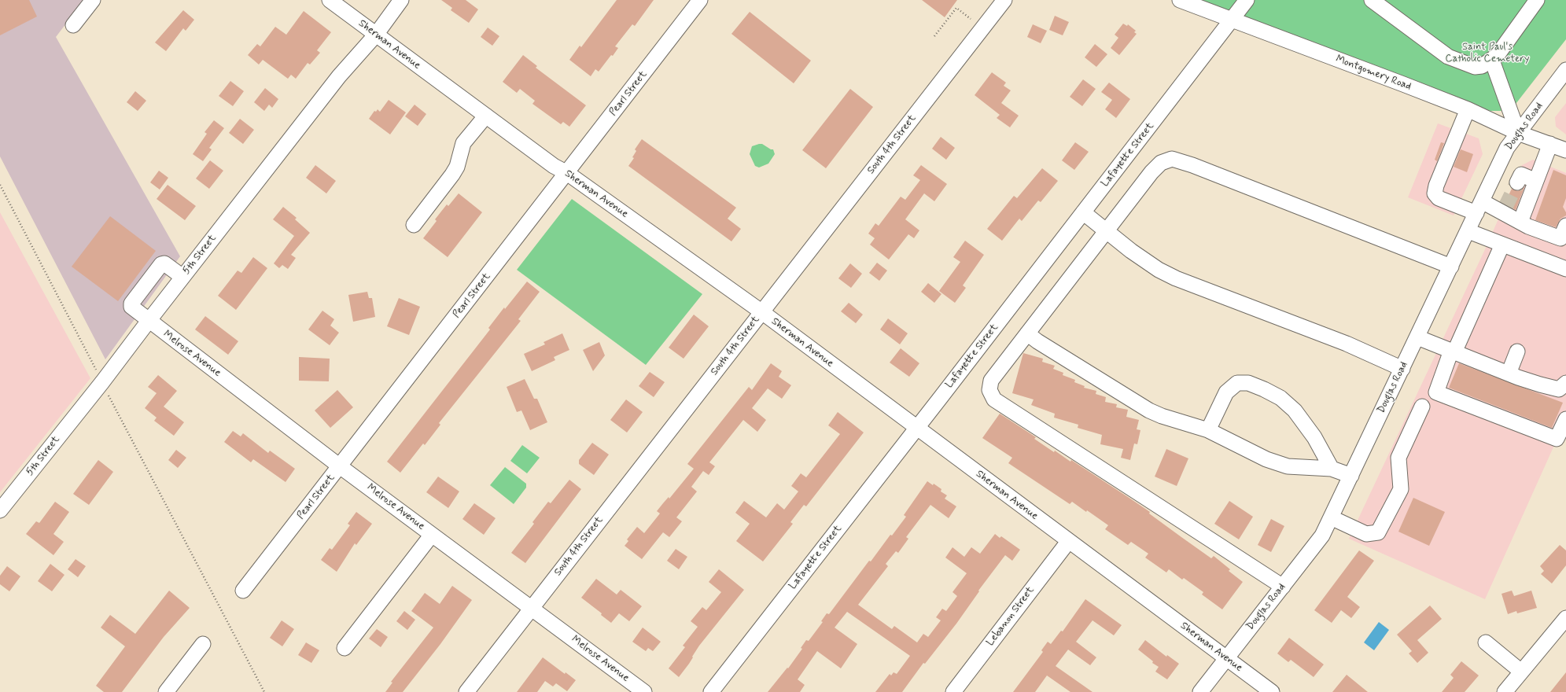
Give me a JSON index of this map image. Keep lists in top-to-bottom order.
{
  "streets": {
    "street": [
      "Sherman Avenue",
      "Montgomery Road",
      "Pearl Street",
      "Douglas Road",
      "South 4th Street",
      "Lafayette Street",
      "5th Street",
      "Melrose Avenue",
      "Lebanon Street"
    ]
  },
  "crossings": [
    ["Sherman Avenue", "Pearl Street"],
    ["Sherman Avenue", "Douglas Road"],
    ["Sherman Avenue", "South 4th Street"],
    ["Sherman Avenue", "Lafayette Street"],
    ["Sherman Avenue", "5th Street"],
    ["Sherman Avenue", "Lebanon Street"],
    ["Montgomery Road", "Douglas Road"],
    ["Montgomery Road", "Lafayette Street"],
    ["Pearl Street", "Melrose Avenue"],
    ["South 4th Street", "Melrose Avenue"],
    ["5th Street", "Melrose Avenue"]
  ],
  "parks": ["Saint Paul's Catholic Cemetery"]
}
